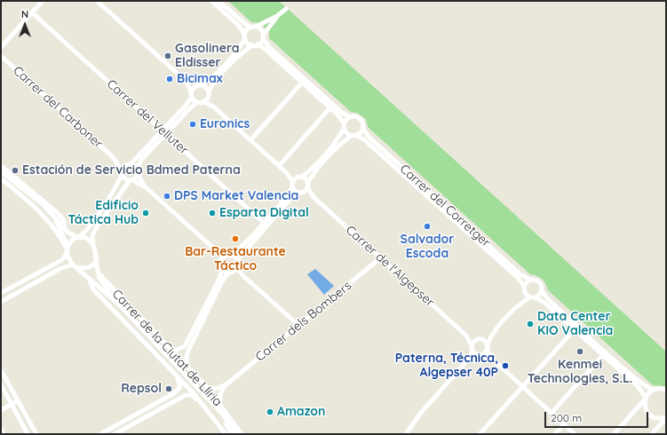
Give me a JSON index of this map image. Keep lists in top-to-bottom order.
{
  "streets": {
    "street": [
      "Carrer del Carboner",
      "Carrer del Velluter",
      "Carrer del Corretger",
      "Carrer de l'Algepser",
      "Carrer dels Bombers",
      "Carrer de la Ciutat de Llíria"
    ]
  },
  "crossings": [
    ["Carrer del Carboner", "Carrer de la Ciutat de Llíria"],
    ["Carrer del Velluter", "Carrer de la Ciutat de Llíria"],
    ["Carrer de l'Algepser", "Carrer dels Bombers"],
    ["Carrer dels Bombers", "Carrer de la Ciutat de Llíria"]
  ],
  "places": [
    "Gasolinera Eldisser",
    "Bicimax",
    "Euronics",
    "Estación de Servicio Bdmed Paterna",
    "DPS Market Valencia",
    "Edificio Táctica Hub",
    "Esparta Digital",
    "Salvador Escoda",
    "Bar-Restaurante Táctico",
    "Data Center KIO Valencia",
    "Kenmei Technologies, S.L.",
    "Paterna, Técnica, Algepser 40P",
    "Repsol",
    "Amazon"
  ],
  "scale_bar": "200 m",
  "north": "top"
}
